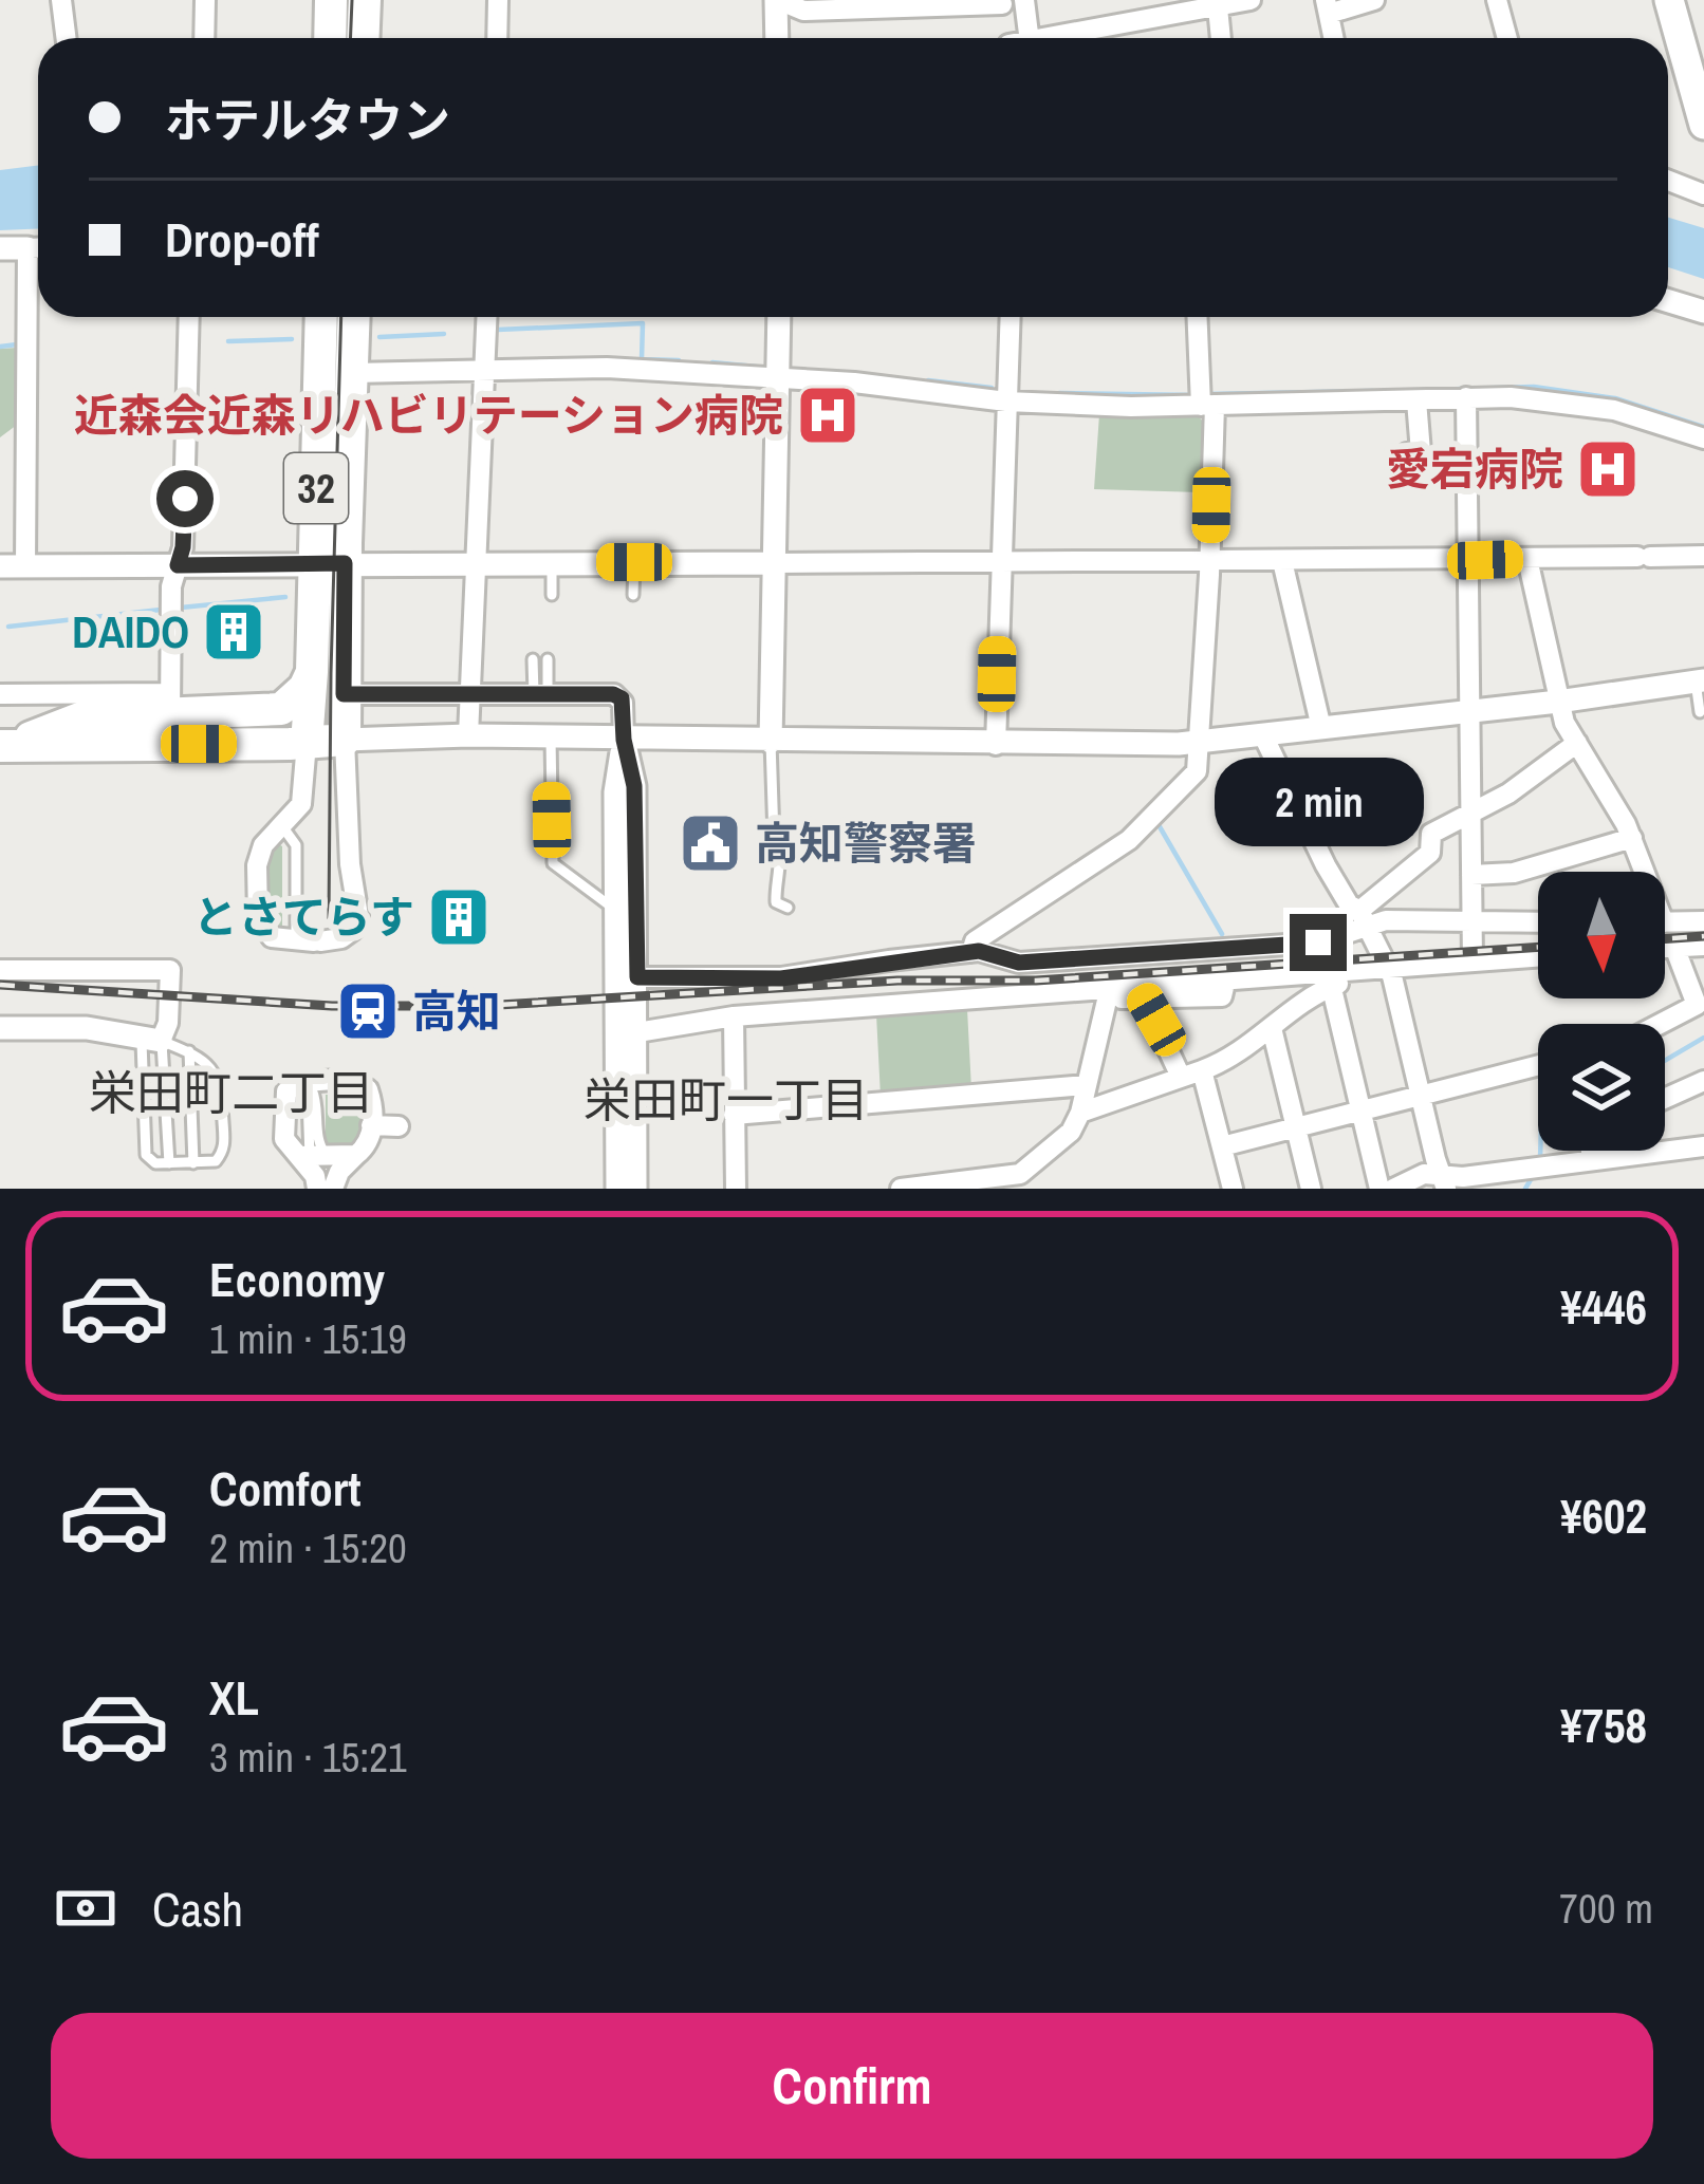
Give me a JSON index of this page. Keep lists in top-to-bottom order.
{
  "streets": {
    "highway": ["32"]
  },
  "districts": ["栄田町二丁目", "栄田町一丁目"],
  "places": {
    "hospital": ["近森会近森リハビリテーション病院", "愛宕病院"],
    "building": ["DAIDO", "とさてらす"],
    "public building": ["高知警察署"],
    "station": ["高知"]
  },
  "north": "bottom",
  "page": {
    "banner": ["ホテルタウン", "Drop-off"],
    "bubble": "2 min",
    "list": [
      {
        "name": "Economy",
        "note": "1 min · 15:19",
        "value": "¥446"
      },
      {
        "name": "Comfort",
        "note": "2 min · 15:20",
        "value": "¥602"
      },
      {
        "name": "XL",
        "note": "3 min · 15:21",
        "value": "¥758"
      }
    ],
    "pay": ["Cash", "700 m"],
    "buttons": "Confirm"
  }
}
